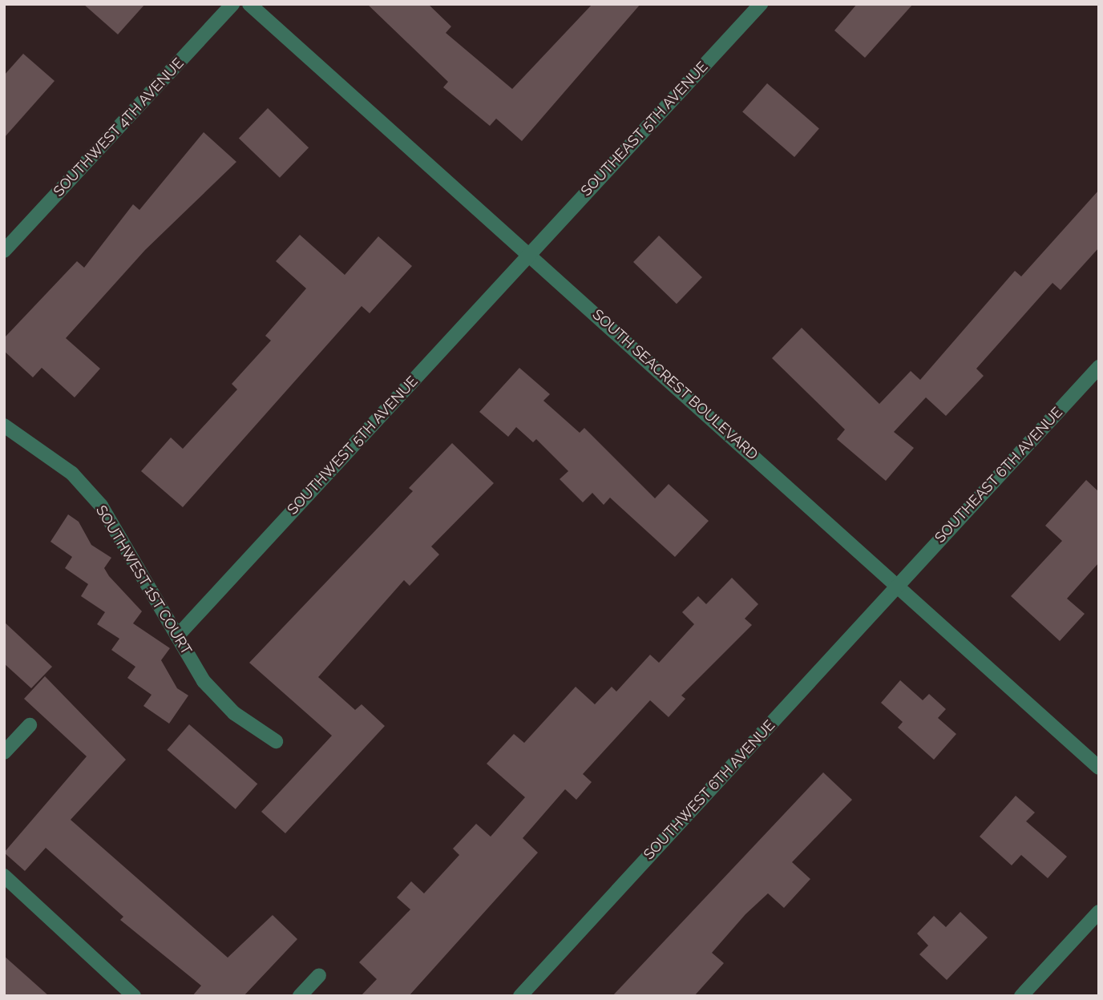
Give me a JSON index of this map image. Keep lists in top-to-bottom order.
{
  "streets": {
    "street": [
      "SOUTHWEST 4TH AVENUE",
      "SOUTHEAST 5TH AVENUE",
      "SOUTH SEACREST BOULEVARD",
      "SOUTHWEST 5TH AVENUE",
      "SOUTHEAST 6TH AVENUE",
      "SOUTHWEST 1ST COURT",
      "SOUTHWEST 6TH AVENUE"
    ]
  },
  "crossings": [
    ["SOUTHEAST 5TH AVENUE", "SOUTH SEACREST BOULEVARD"],
    ["SOUTHEAST 5TH AVENUE", "SOUTHWEST 5TH AVENUE"],
    ["SOUTH SEACREST BOULEVARD", "SOUTHWEST 5TH AVENUE"],
    ["SOUTH SEACREST BOULEVARD", "SOUTHEAST 6TH AVENUE"],
    ["SOUTH SEACREST BOULEVARD", "SOUTHWEST 6TH AVENUE"],
    ["SOUTHWEST 5TH AVENUE", "SOUTHWEST 1ST COURT"],
    ["SOUTHEAST 6TH AVENUE", "SOUTHWEST 6TH AVENUE"]
  ]
}
